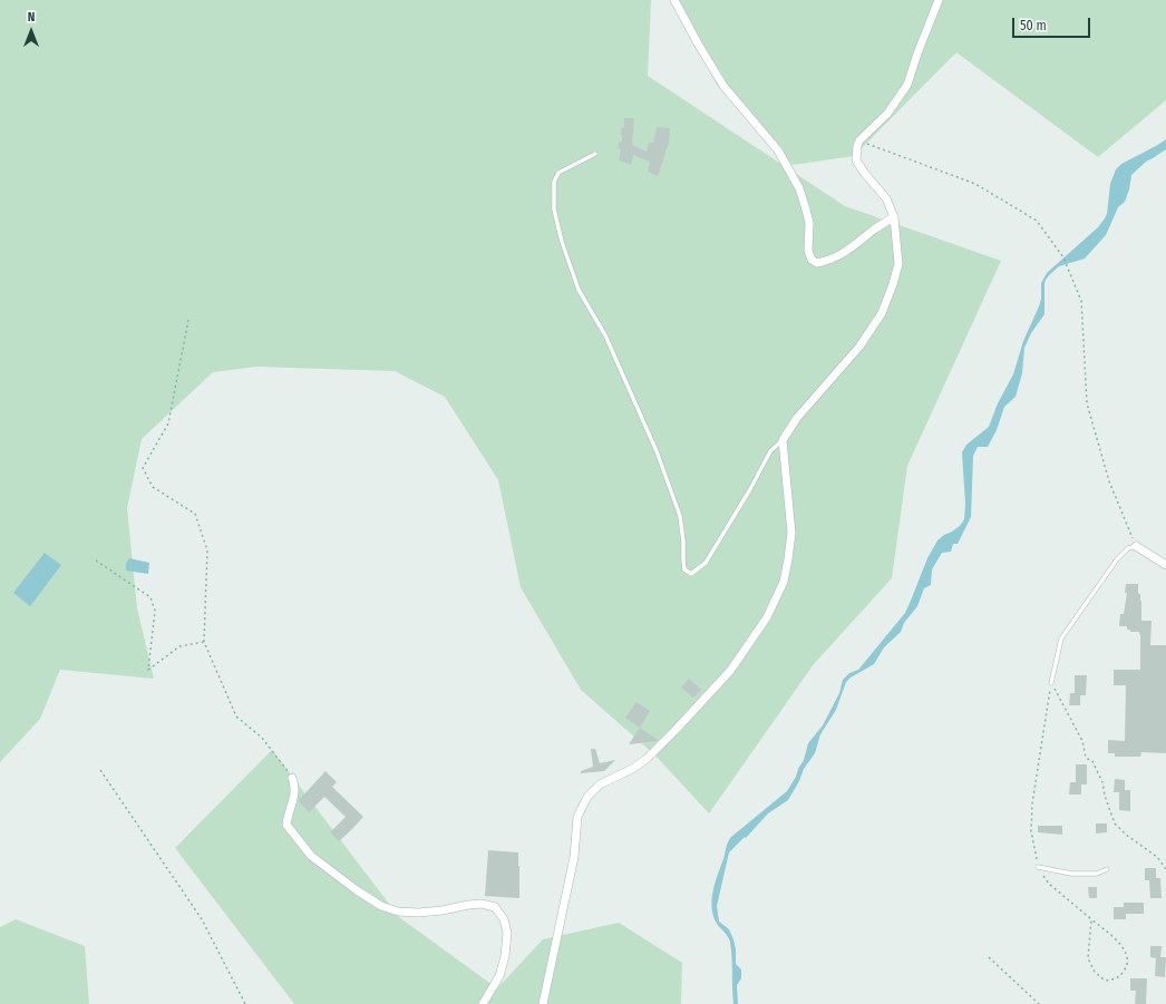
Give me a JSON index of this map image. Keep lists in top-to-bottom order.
{
  "scale_bar": "50 m",
  "north": "top"
}
